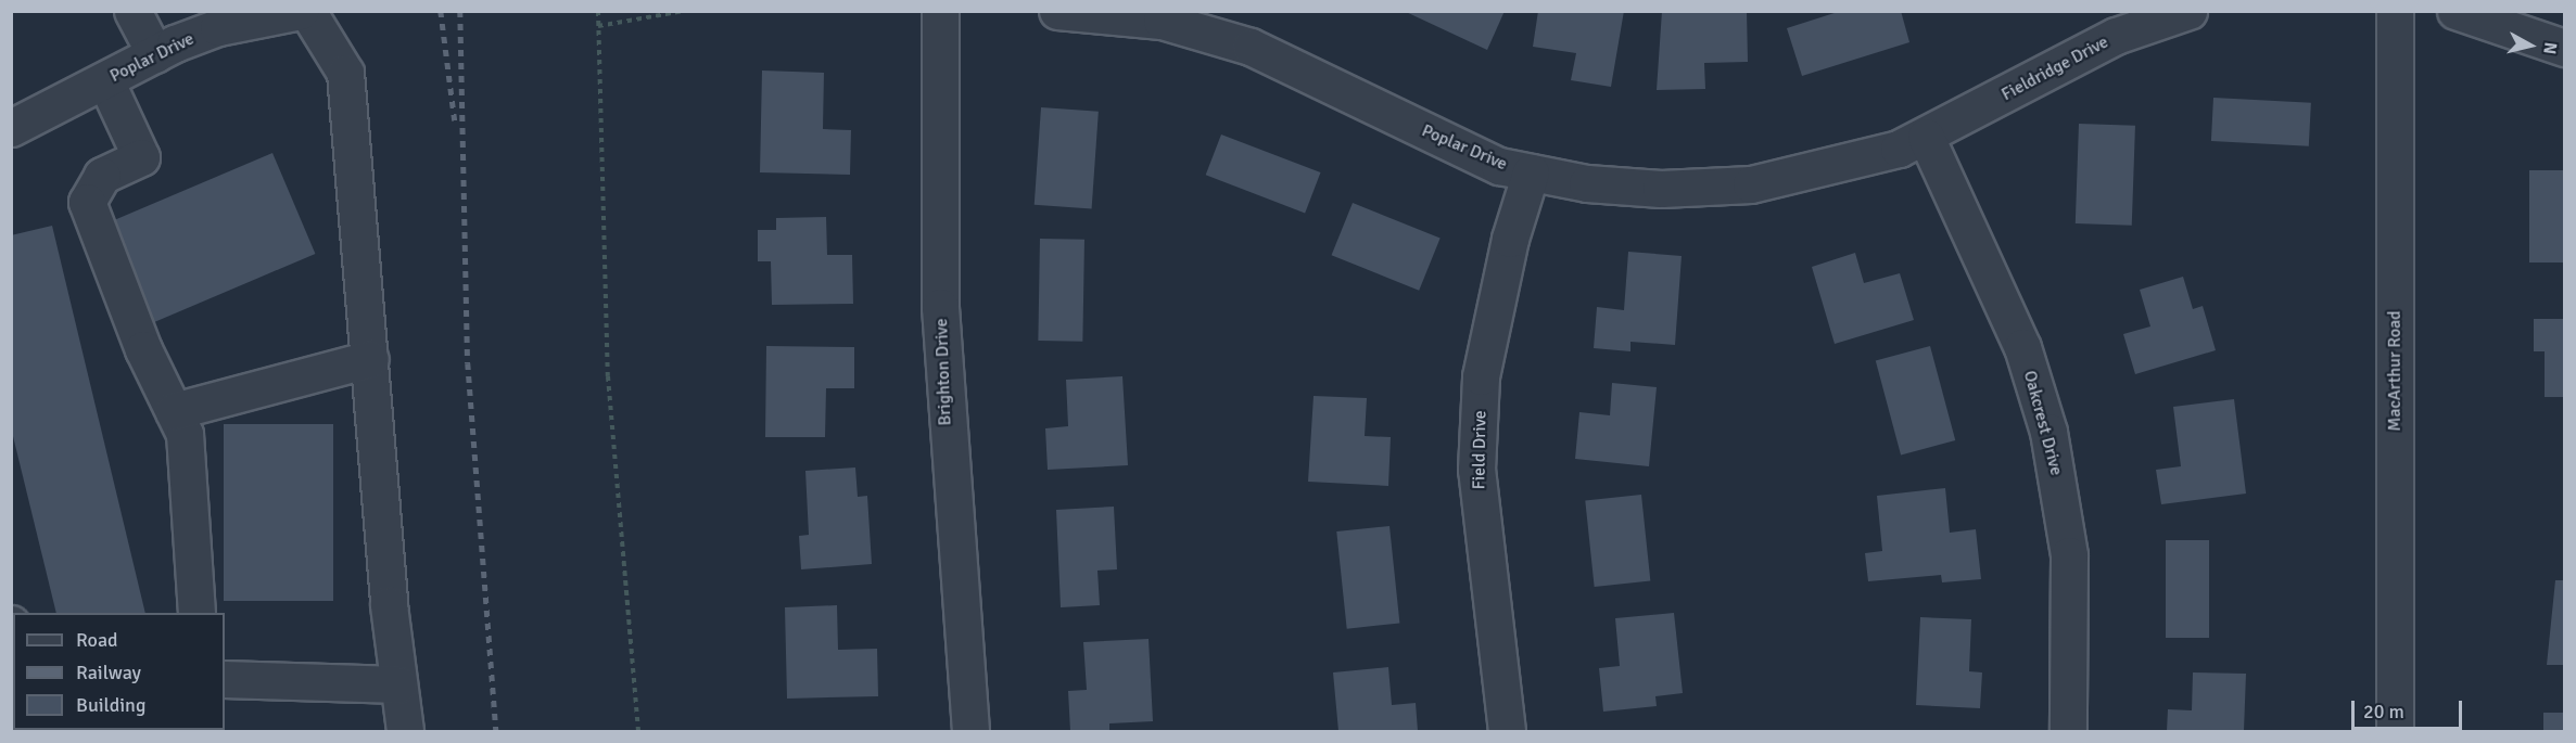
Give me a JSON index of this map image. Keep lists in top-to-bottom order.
{
  "streets": {
    "street": [
      "Poplar Drive",
      "Fieldridge Drive",
      "MacArthur Road",
      "Brighton Drive",
      "Oakcrest Drive",
      "Field Drive"
    ]
  },
  "crossings": [
    ["Poplar Drive", "Fieldridge Drive"],
    ["Poplar Drive", "Oakcrest Drive"],
    ["Poplar Drive", "Field Drive"],
    ["Fieldridge Drive", "Oakcrest Drive"]
  ],
  "legend": ["Road", "Railway", "Building"],
  "scale_bar": "20 m",
  "north": "right"
}
